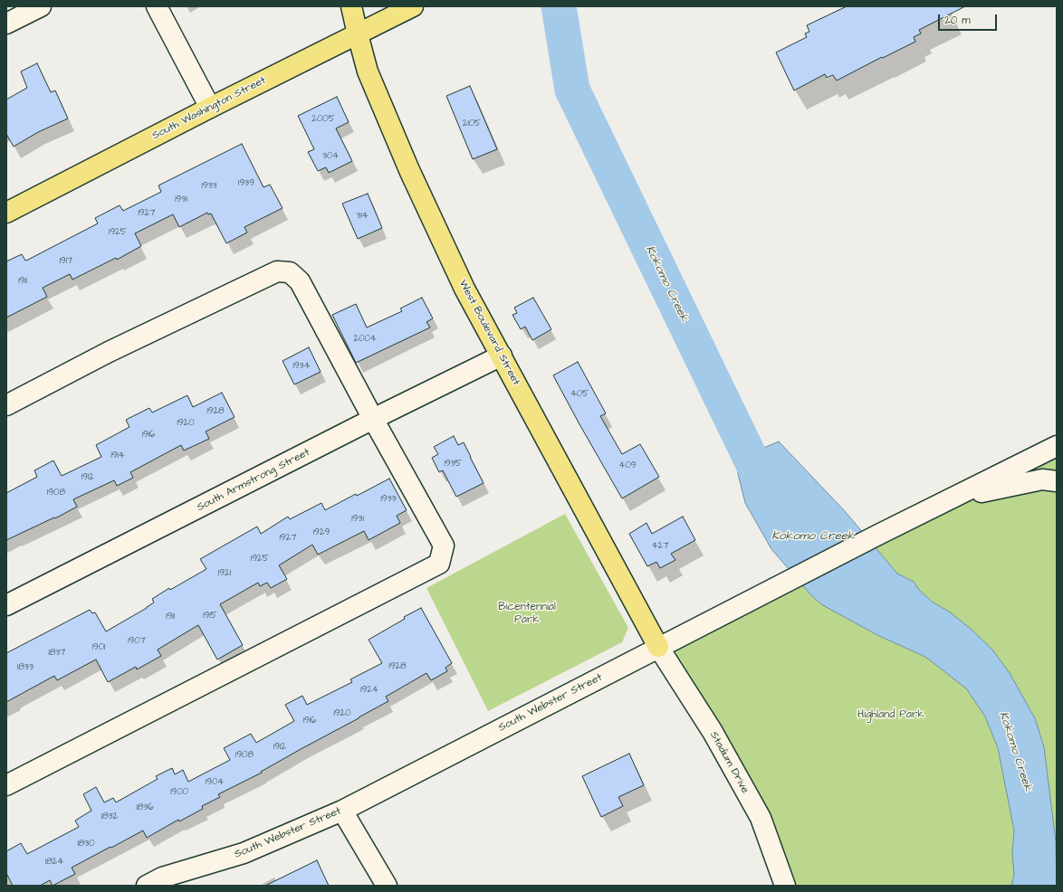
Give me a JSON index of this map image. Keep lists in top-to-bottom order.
{
  "streets": {
    "main road": ["South Washington Street", "West Boulevard Street"],
    "street": ["South Armstrong Street", "South Webster Street", "Stadium Drive"]
  },
  "crossings": [
    ["South Washington Street", "West Boulevard Street"],
    ["West Boulevard Street", "South Armstrong Street"],
    ["West Boulevard Street", "South Webster Street"],
    ["West Boulevard Street", "Stadium Drive"],
    ["South Webster Street", "Stadium Drive"]
  ],
  "water": ["Kokomo Creek"],
  "parks": ["Bicentennial Park", "Highland Park"],
  "house_numbers": [
    "2005",
    "2105",
    "304",
    "1939",
    "1933",
    "1931",
    "1927",
    "314",
    "1925",
    "1917",
    "1911",
    "2004",
    "1934",
    "405",
    "1928",
    "1920",
    "1916",
    "1914",
    "1935",
    "409",
    "1912",
    "1908",
    "1933",
    "1931",
    "1929",
    "1927",
    "427",
    "1925",
    "1921",
    "1915",
    "1911",
    "1907",
    "1901",
    "1837",
    "1928",
    "1833",
    "1924",
    "1920",
    "1916",
    "1912",
    "1908",
    "1904",
    "1900",
    "1836",
    "1832",
    "1830",
    "1824"
  ],
  "scale_bar": "20 m"
}
